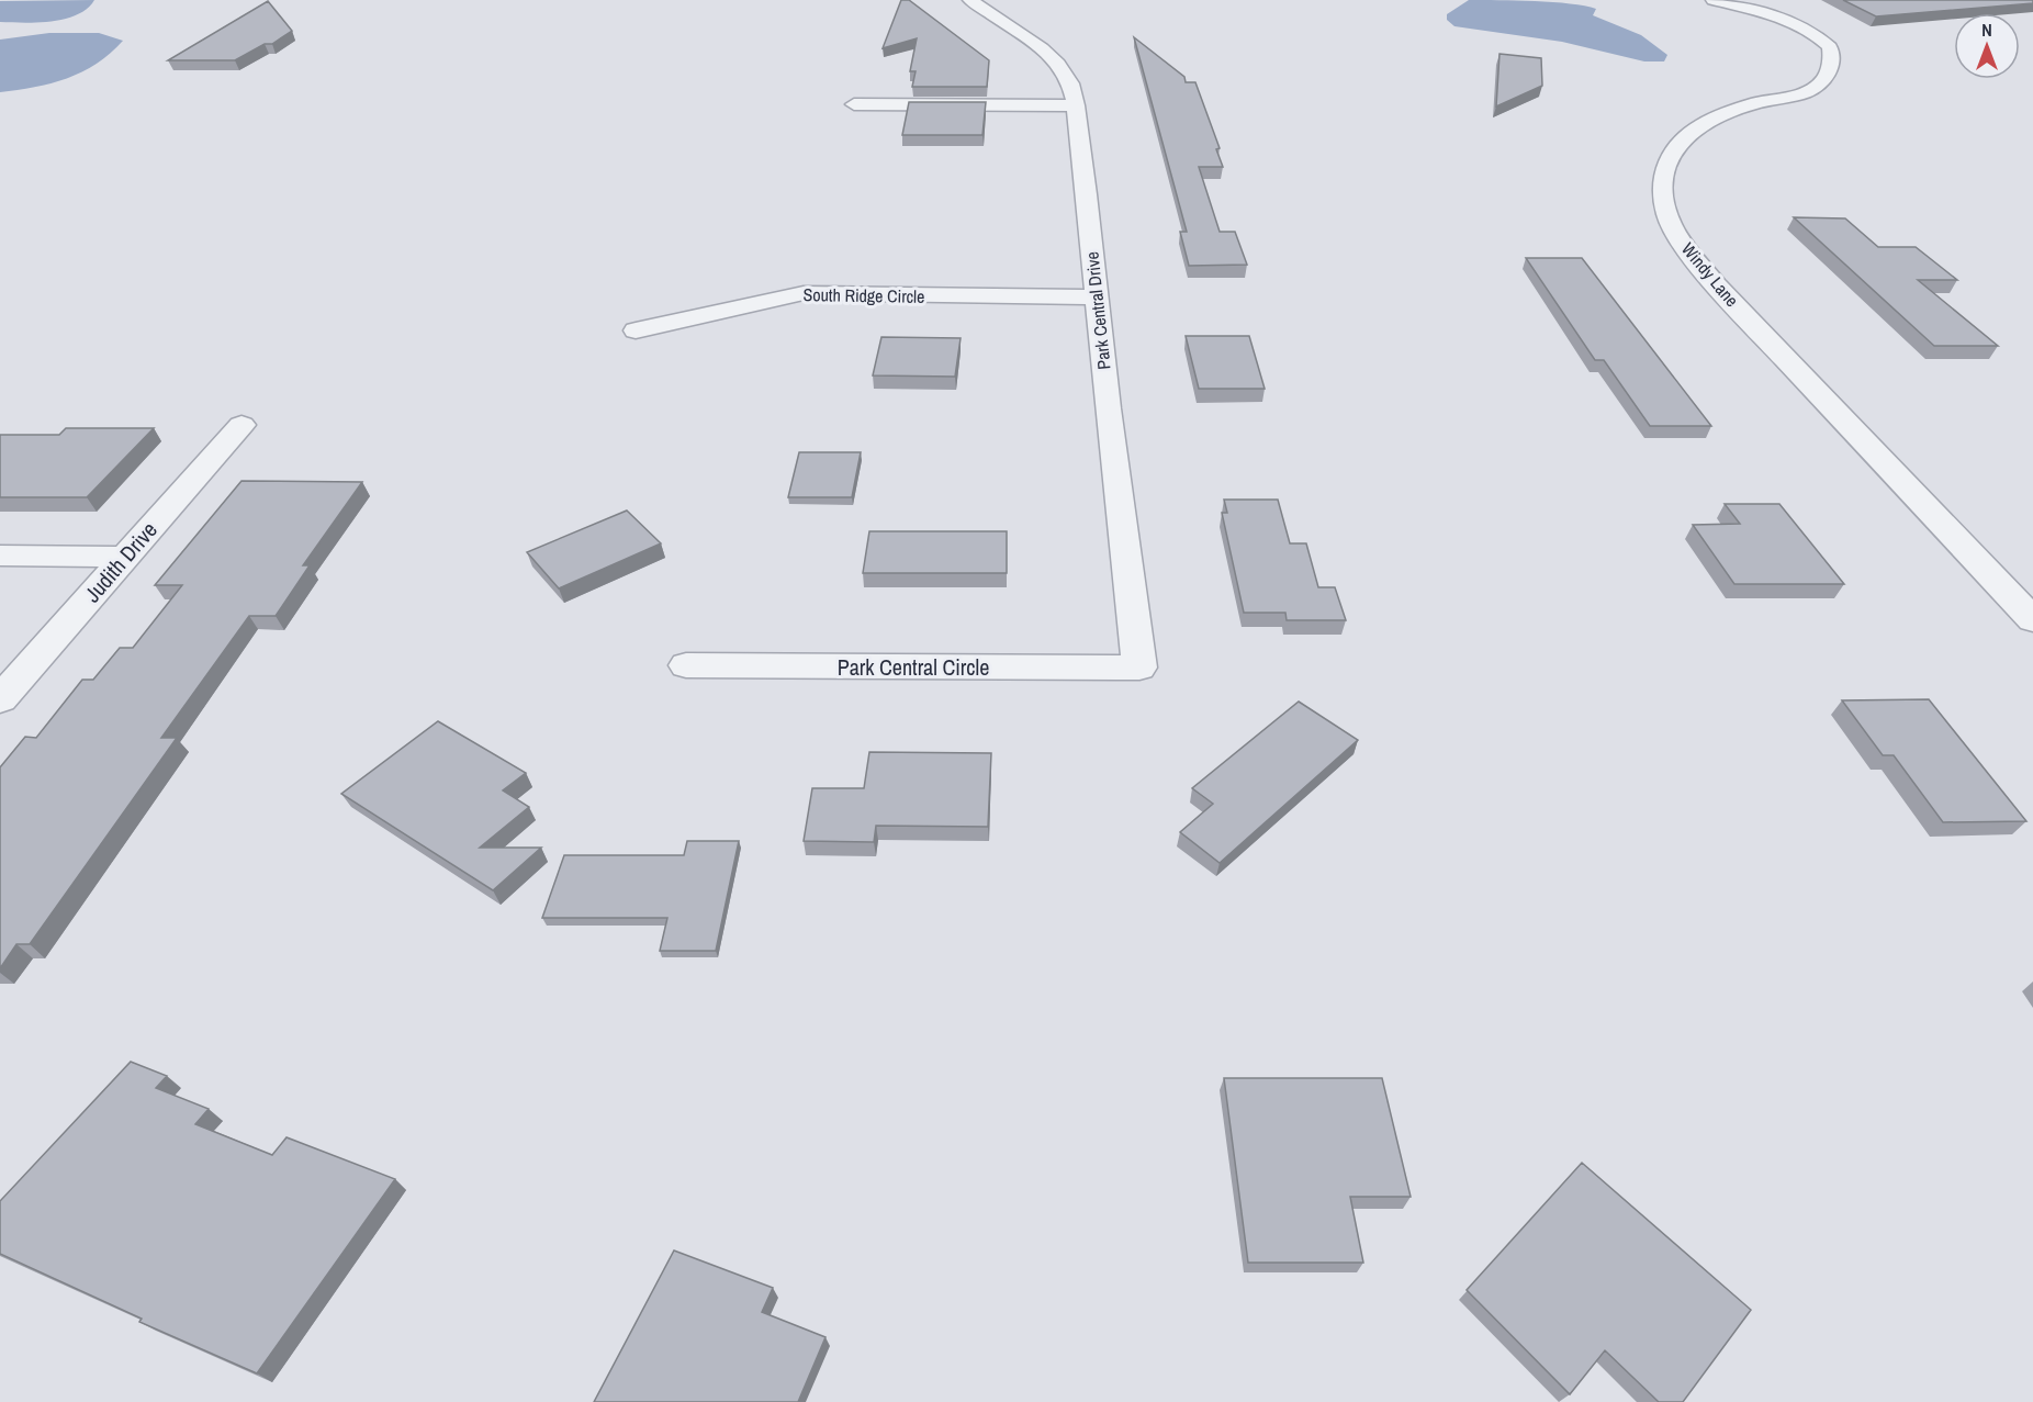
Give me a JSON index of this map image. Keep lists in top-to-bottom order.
{
  "streets": {
    "street": [
      "Windy Lane",
      "South Ridge Circle",
      "Park Central Drive",
      "Judith Drive",
      "Park Central Circle"
    ]
  },
  "crossings": [
    ["South Ridge Circle", "Park Central Drive"],
    ["Park Central Drive", "Park Central Circle"]
  ],
  "north": "top"
}
